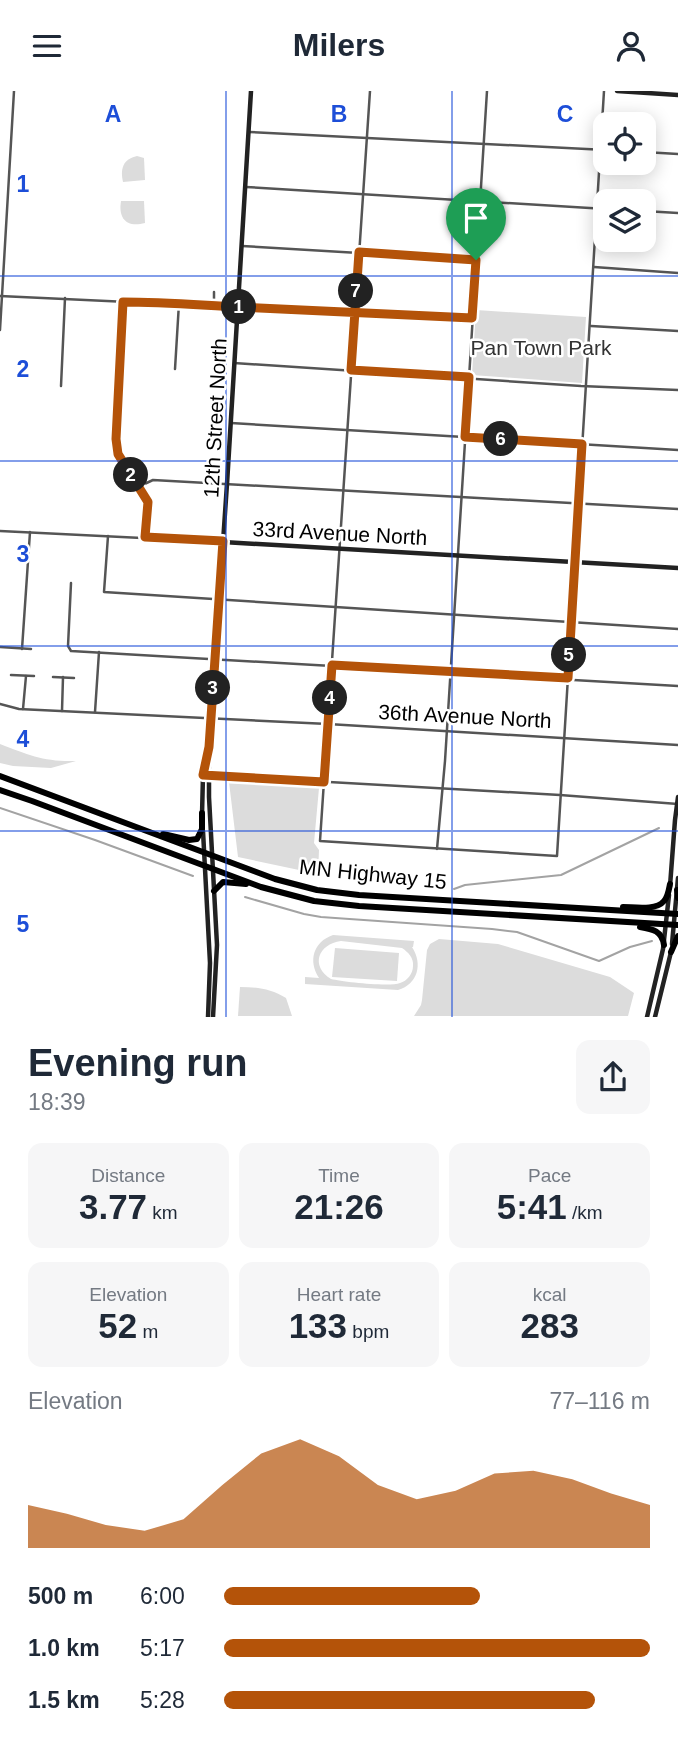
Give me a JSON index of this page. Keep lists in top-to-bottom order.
{
  "streets": {
    "highway": ["MN Highway 15"],
    "street": ["12th Street North", "33rd Avenue North", "36th Avenue North"]
  },
  "crossings": [
    ["12th Street North", "33rd Avenue North"],
    ["12th Street North", "36th Avenue North"],
    ["12th Street North", "MN Highway 15"]
  ],
  "parks": ["Pan Town Park"],
  "page": {
    "header": "Milers",
    "pins": [
      "7",
      "1",
      "6",
      "2",
      "5",
      "3",
      "4"
    ],
    "heading": ["Evening run", "18:39"],
    "stats": [
      ["Distance", "3.77 km"],
      ["Time", "21:26"],
      ["Pace", "5:41 /km"],
      ["Elevation", "52 m"],
      ["Heart rate", "133 bpm"],
      ["kcal", "283"]
    ],
    "chart": ["Elevation", "77–116 m"],
    "list": [
      {
        "name": "500 m",
        "note": "6:00"
      },
      {
        "name": "1.0 km",
        "note": "5:17"
      },
      {
        "name": "1.5 km",
        "note": "5:28"
      }
    ]
  },
  "grid": {
    "columns": ["A", "B", "C"],
    "rows": [
      "1",
      "2",
      "3",
      "4",
      "5"
    ]
  }
}
